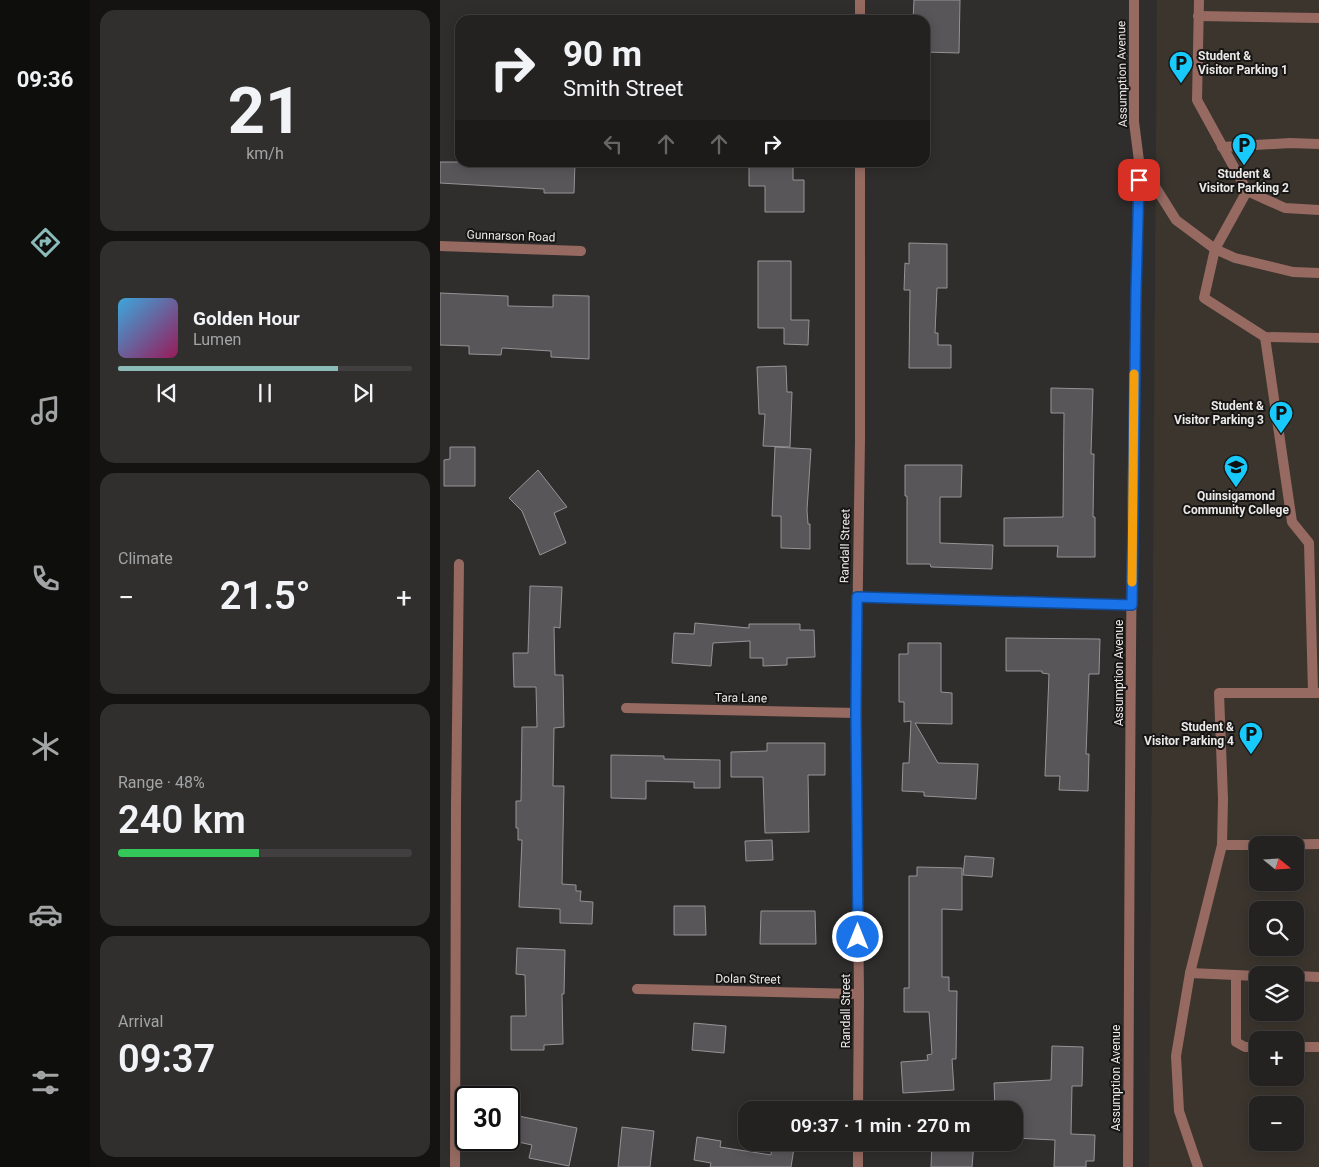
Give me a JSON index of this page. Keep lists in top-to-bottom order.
{
  "streets": {
    "street": [
      "Assumption Avenue",
      "Gunnarson Road",
      "Randall Street",
      "Tara Lane",
      "Dolan Street"
    ]
  },
  "crossings": [
    ["Randall Street", "Tara Lane"],
    ["Randall Street", "Dolan Street"]
  ],
  "places": {
    "parking": [
      "Student & Visitor Parking 1",
      "Student & Visitor Parking 2",
      "Student & Visitor Parking 3",
      "Student & Visitor Parking 4"
    ],
    "school or university": ["Quinsigamond Community College"]
  },
  "north": "right",
  "page": {
    "tabs": "09:36",
    "tile": [
      ["21", "km/h"],
      "Climate",
      ["Range · 48%", "240 km"],
      ["Arrival", "09:37"]
    ],
    "turn": ["90 m", "Smith Street"],
    "song": ["Golden Hour", "Lumen"],
    "heat": ["−", "21.5°", "+"],
    "map_buttons": ["+", "−"],
    "limit": "30",
    "trip": "09:37 · 1 min · 270 m"
  }
}
